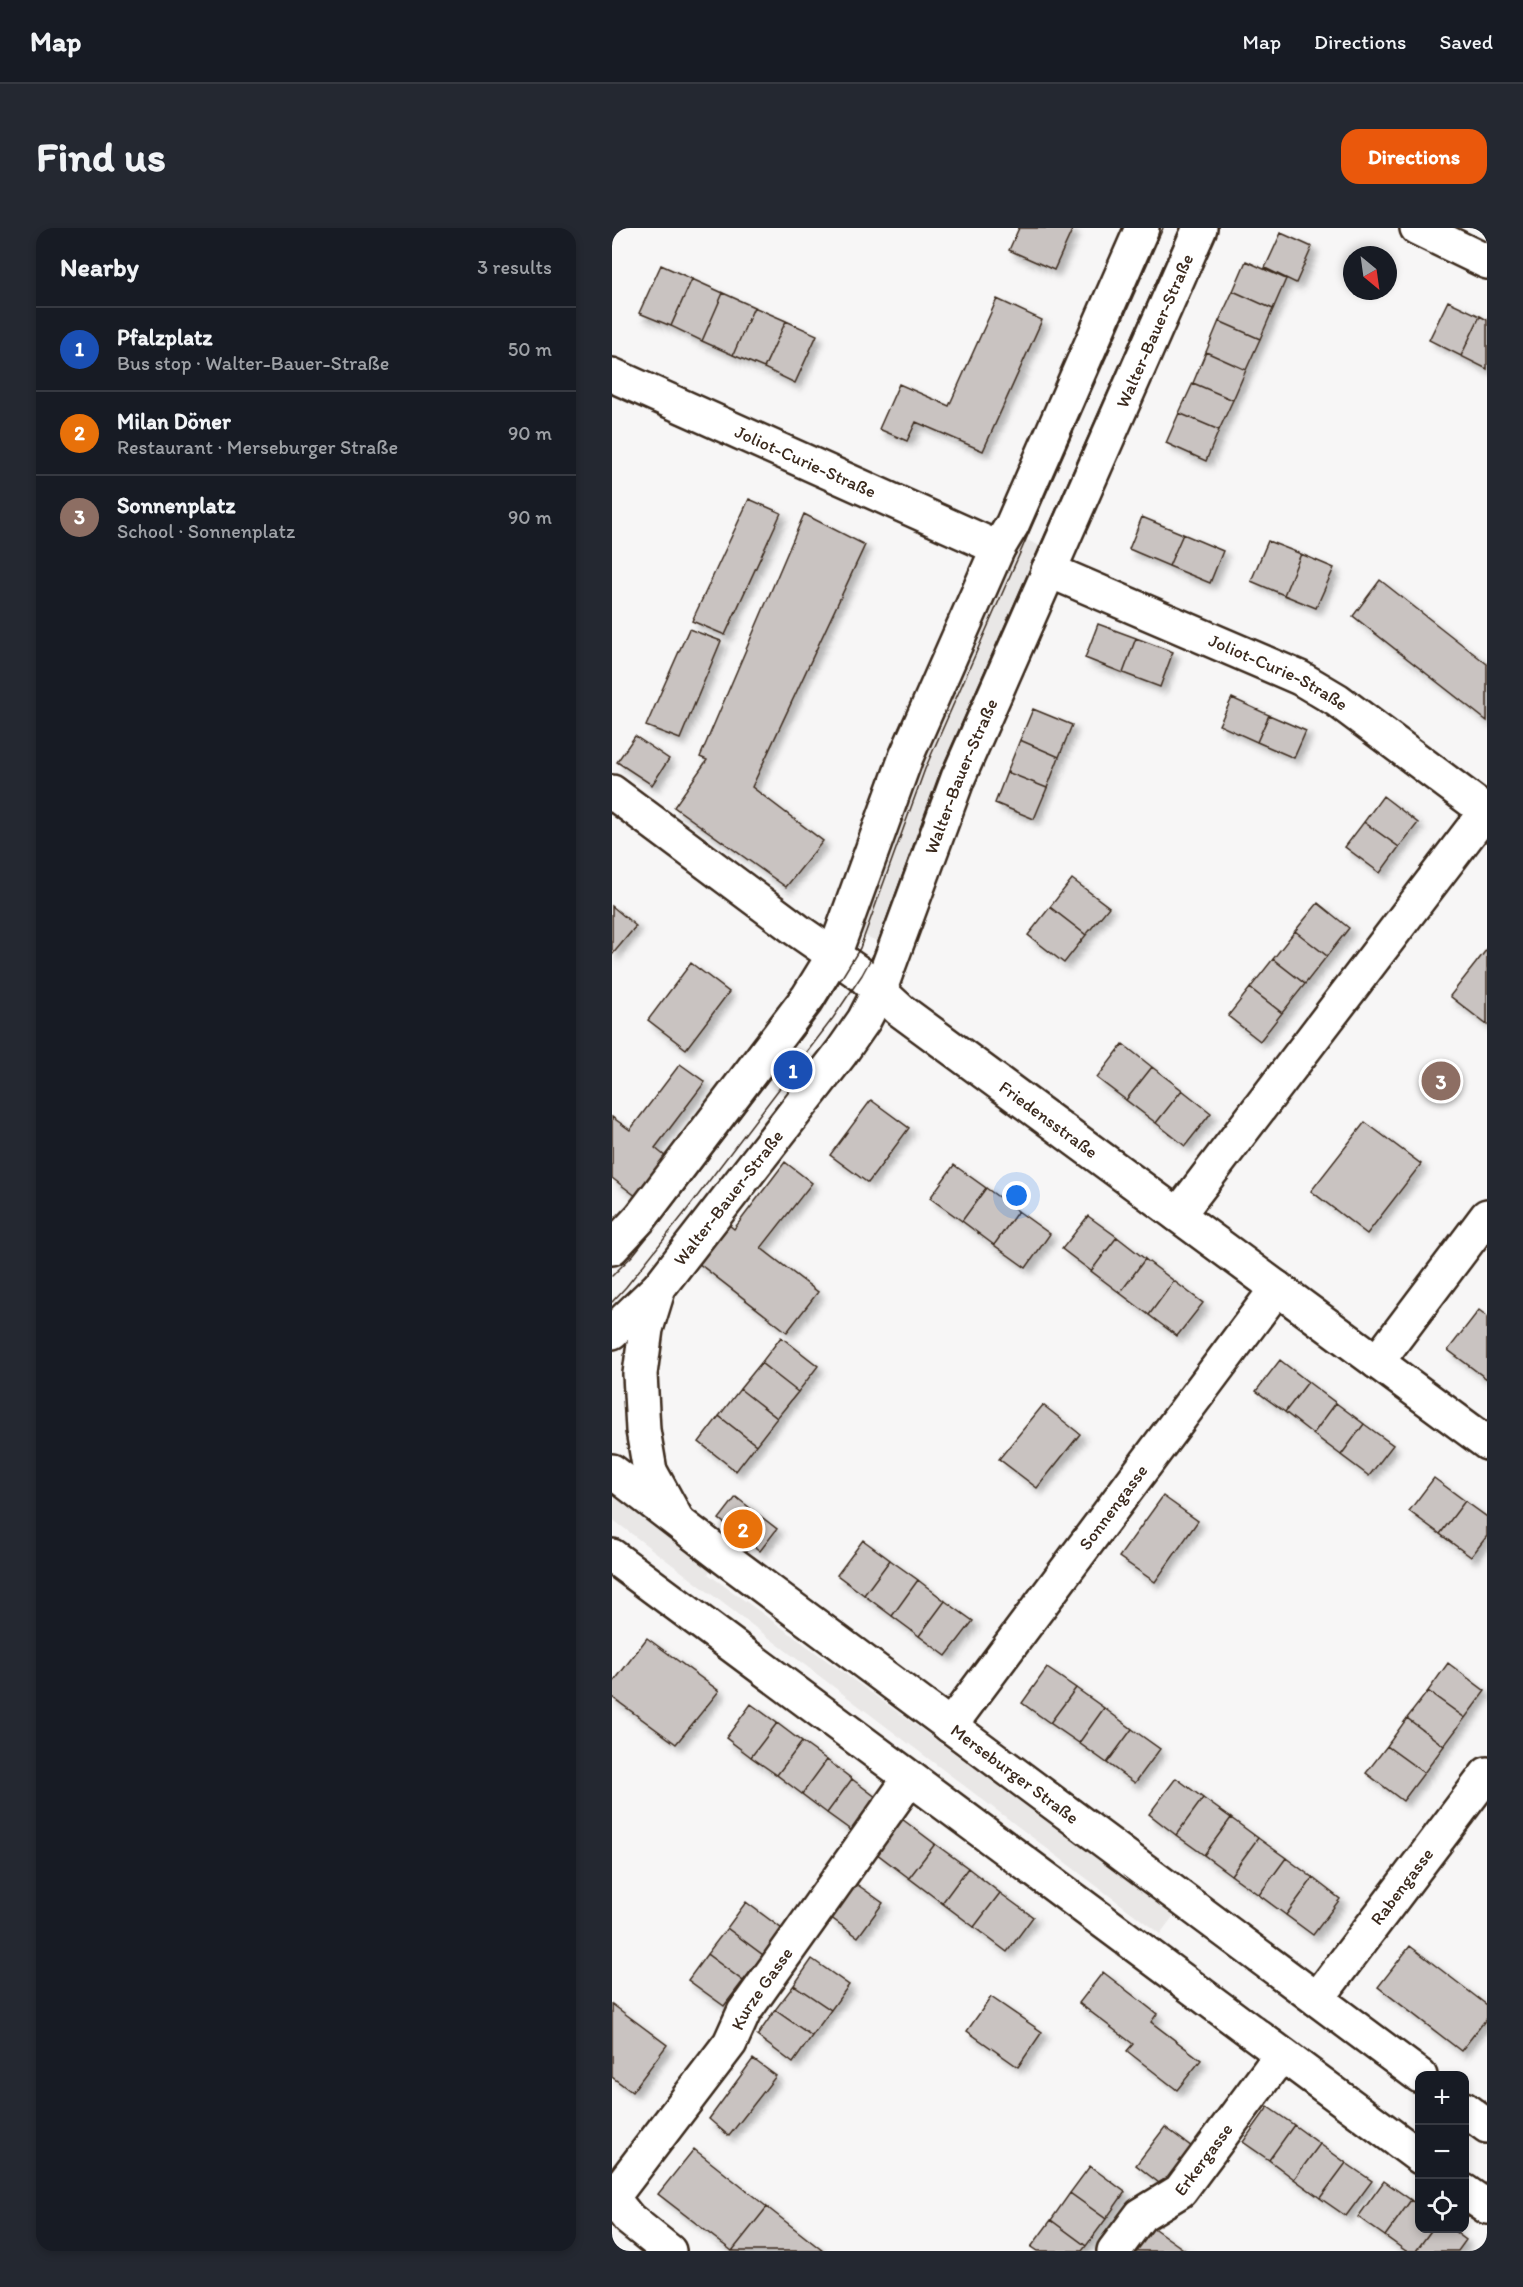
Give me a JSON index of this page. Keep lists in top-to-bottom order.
{
  "streets": {
    "street": [
      "Walter-Bauer-Straße",
      "Joliot-Curie-Straße",
      "Friedensstraße",
      "Sonnengasse",
      "Merseburger Straße",
      "Rabengasse",
      "Kurze Gasse",
      "Erkergasse"
    ]
  },
  "crossings": [
    ["Walter-Bauer-Straße", "Joliot-Curie-Straße"],
    ["Walter-Bauer-Straße", "Friedensstraße"],
    ["Friedensstraße", "Sonnengasse"],
    ["Sonnengasse", "Merseburger Straße"],
    ["Merseburger Straße", "Rabengasse"]
  ],
  "north": "bottom right",
  "page": {
    "header": "Map",
    "nav": ["Map", "Directions", "Saved"],
    "buttons": "Directions",
    "title": "Find us",
    "heading": ["Nearby", "3 results"],
    "list": [
      {
        "mark": "1",
        "name": "Pfalzplatz",
        "note": "Bus stop · Walter-Bauer-Straße",
        "value": "50 m"
      },
      {
        "mark": "2",
        "name": "Milan Döner",
        "note": "Restaurant · Merseburger Straße",
        "value": "90 m"
      },
      {
        "mark": "3",
        "name": "Sonnenplatz",
        "note": "School · Sonnenplatz",
        "value": "90 m"
      }
    ],
    "pins": ["1", "3", "2"],
    "map_buttons": ["+", "−"]
  }
}
